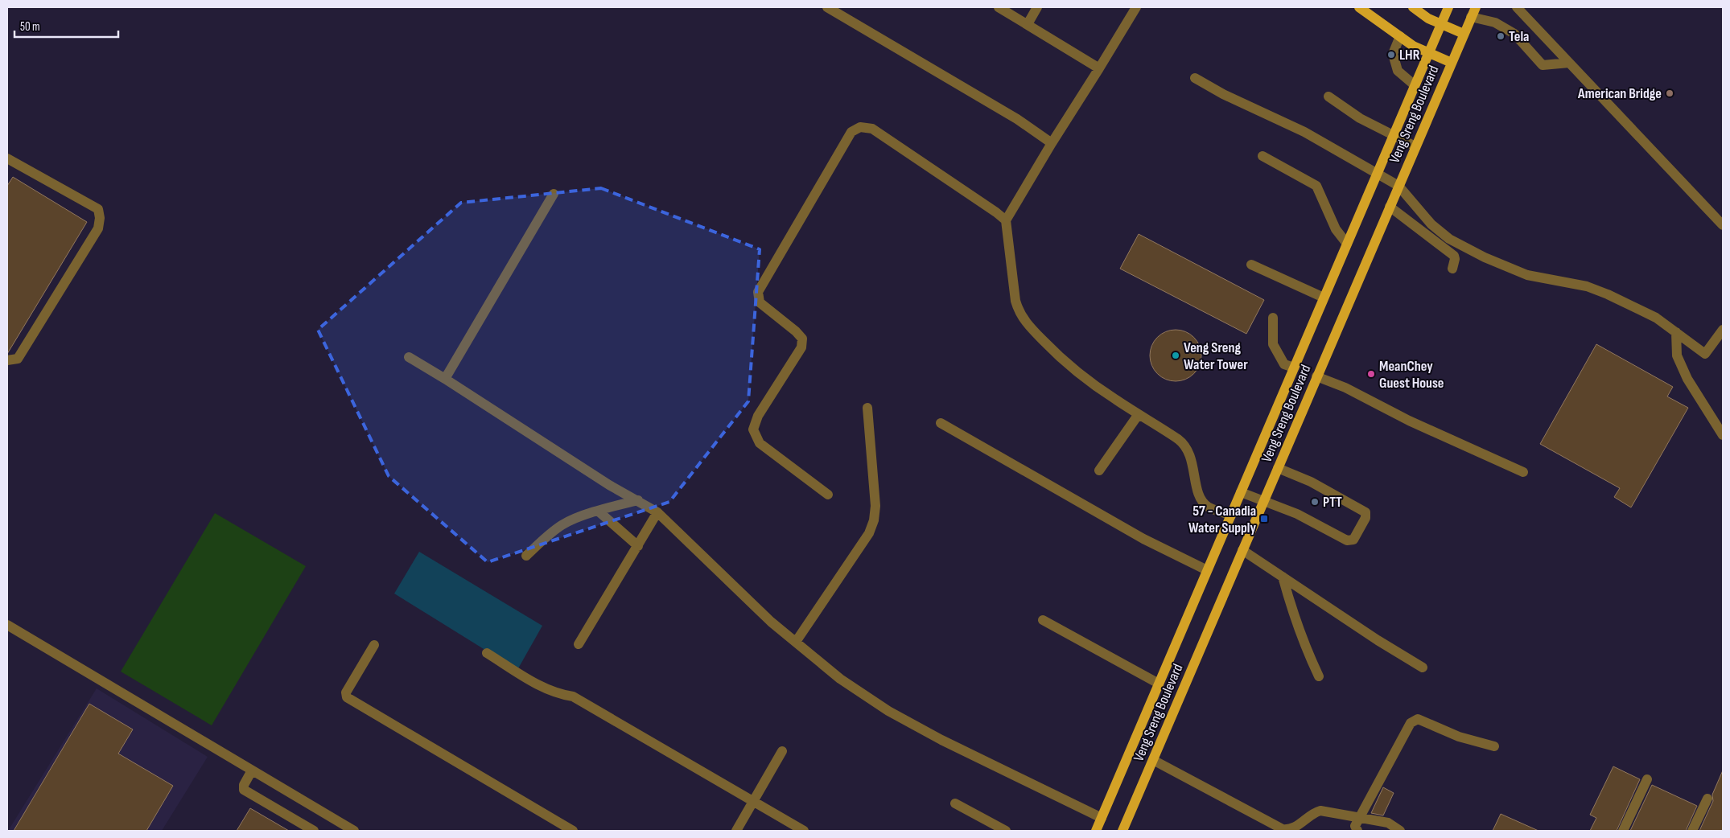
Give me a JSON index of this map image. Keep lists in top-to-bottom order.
{
  "streets": {
    "main road": ["Veng Sreng Boulevard"]
  },
  "places": {
    "other": [
      "Tela",
      "LHR",
      "American Bridge",
      "Veng Sreng Water Tower",
      "MeanChey Guest House",
      "PTT"
    ],
    "transit": ["57 - Canadia Water Supply"]
  },
  "scale_bar": "50 m"
}
